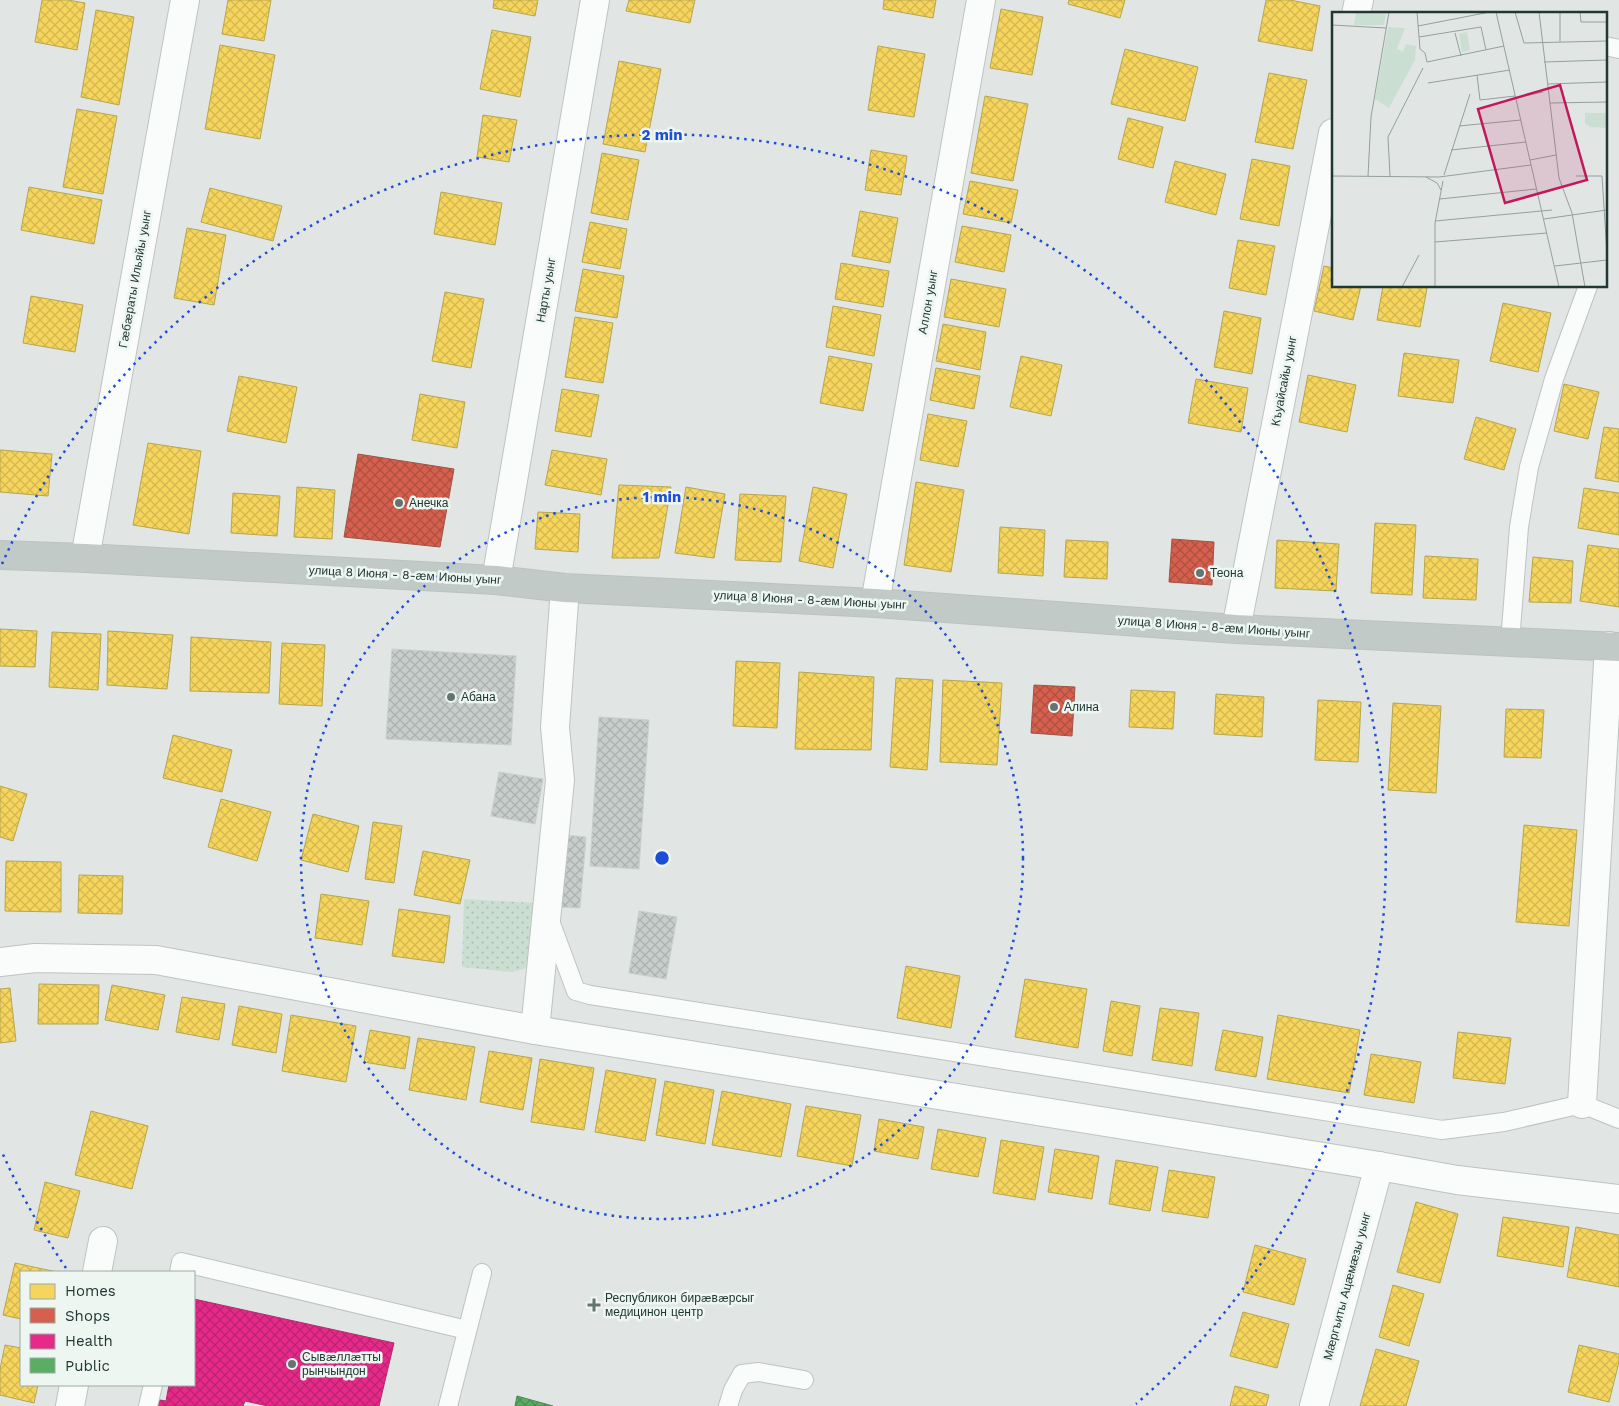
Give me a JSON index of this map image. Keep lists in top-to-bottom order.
{
  "streets": {
    "highway": ["улица 8 Июня - 8-ӕм Июны уынг"],
    "street": [
      "Гæбæраты Ильяйы уынг",
      "Нарты уынг",
      "Аллон уынг",
      "Къуайсайы уынг",
      "Мӕргъиты Ацӕмӕзы уынг"
    ]
  },
  "crossings": [
    ["Гæбæраты Ильяйы уынг", "улица 8 Июня - 8-ӕм Июны уынг"],
    ["Нарты уынг", "улица 8 Июня - 8-ӕм Июны уынг"],
    ["Аллон уынг", "улица 8 Июня - 8-ӕм Июны уынг"],
    ["Къуайсайы уынг", "улица 8 Июня - 8-ӕм Июны уынг"]
  ],
  "places": {
    "other": [
      "Анечка",
      "Теона",
      "Абана",
      "Алина",
      "Сывæллæтты рынчындон"
    ],
    "health": ["Республикон бирæвæрсыг медицинон центр"]
  },
  "legend": [
    "Homes",
    "Shops",
    "Health",
    "Public"
  ],
  "rings": ["2 min", "1 min"]
}
